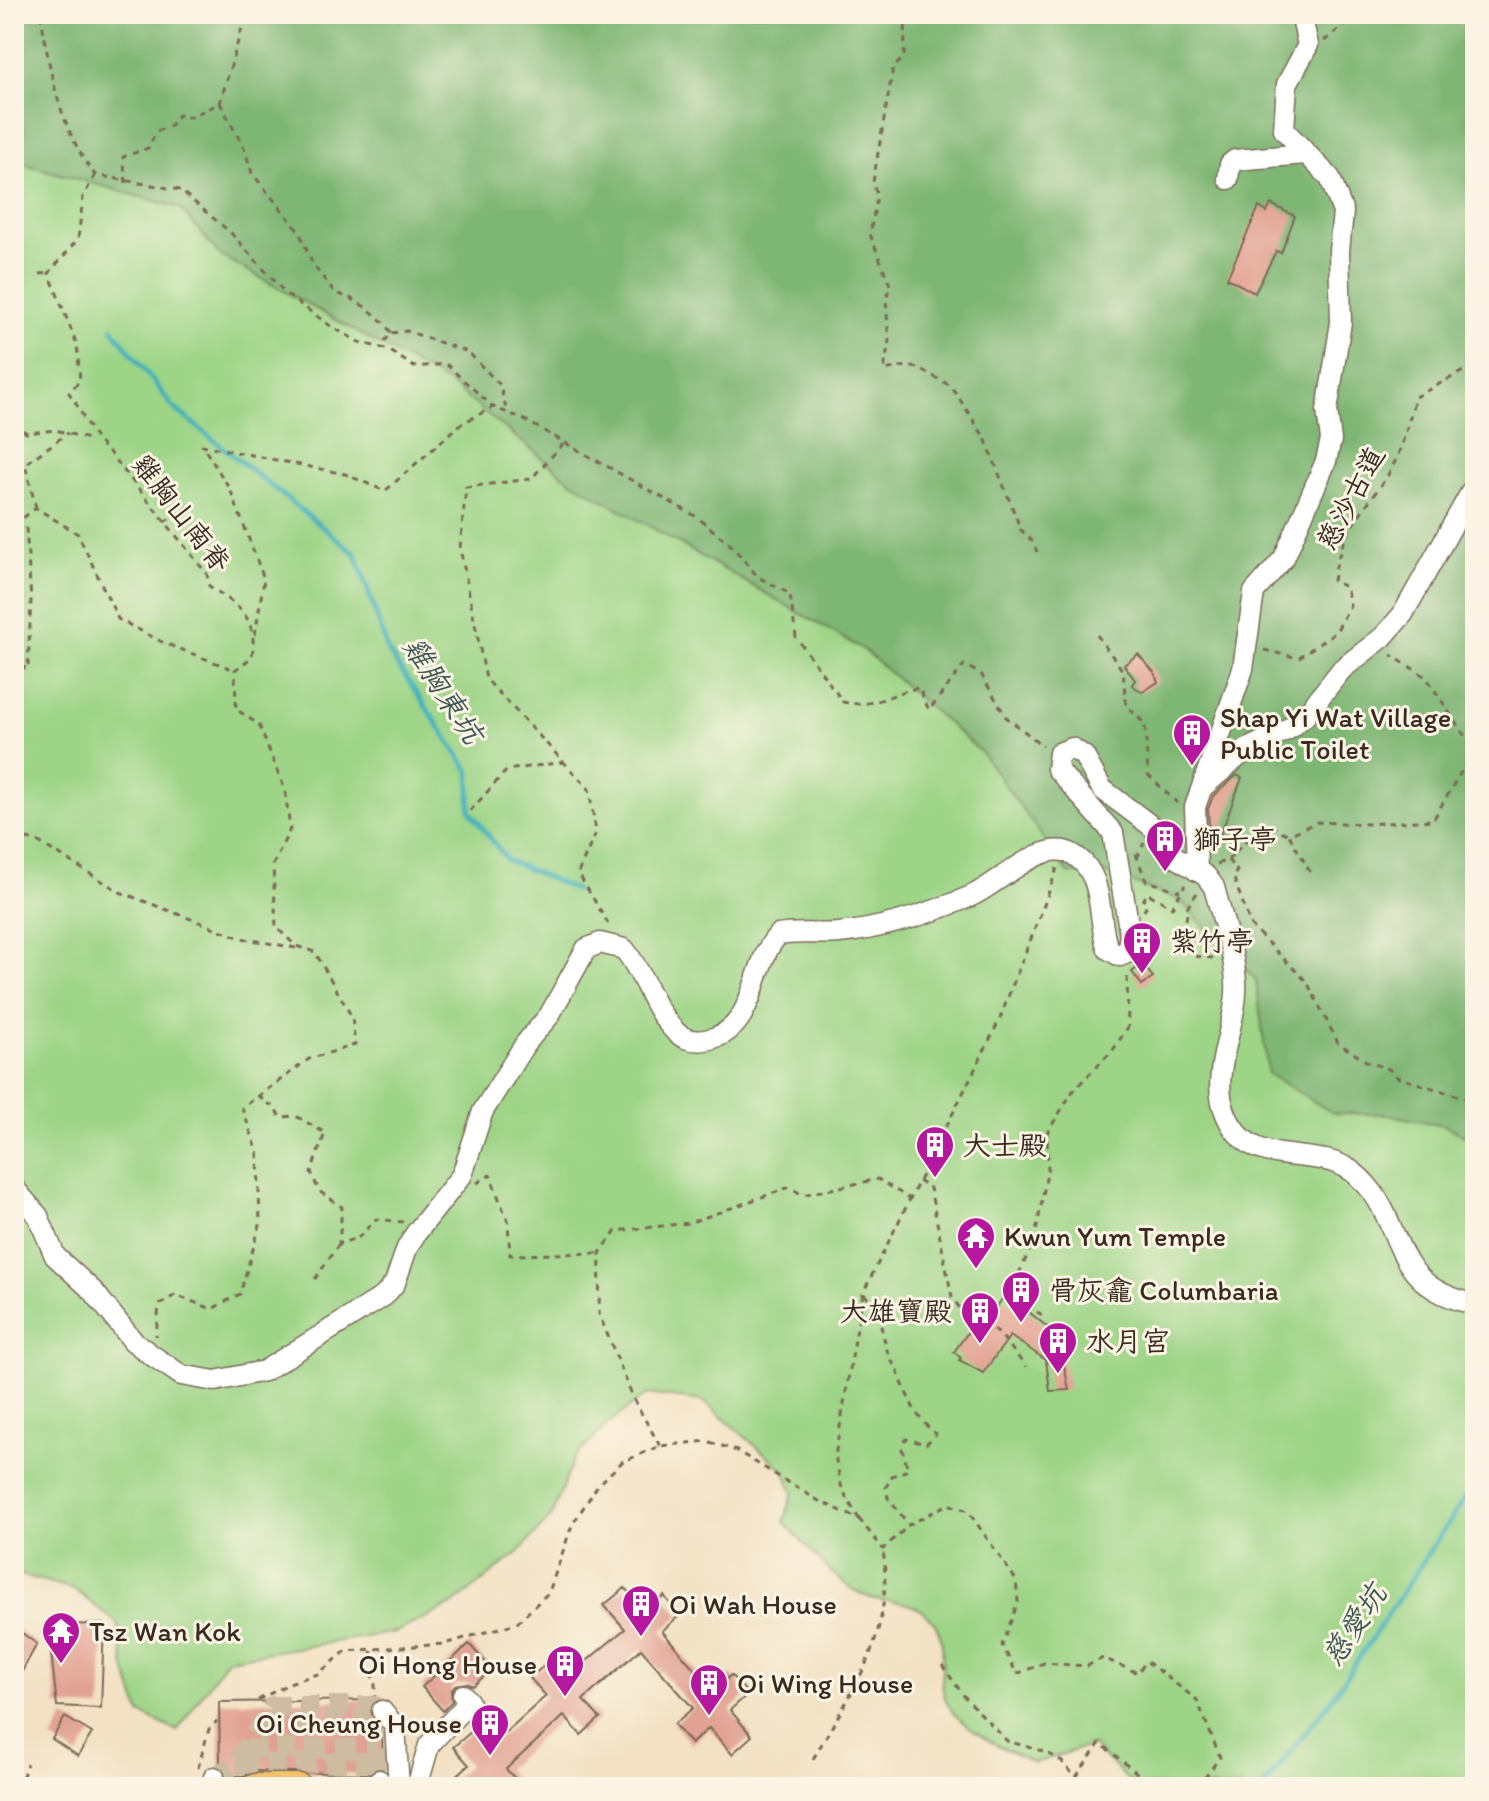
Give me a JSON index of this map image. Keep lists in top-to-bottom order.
{
  "streets": {
    "path": ["慈沙古道", "雞胸山南脊"]
  },
  "water": ["雞胸東坑", "慈愛坑"],
  "places": {
    "building": [
      "Shap Yi Wat Village Public Toilet",
      "獅子亭",
      "紫竹亭",
      "大士殿",
      "骨灰龕 Columbaria",
      "大雄寶殿",
      "水月宮",
      "Oi Wah House",
      "Oi Hong House",
      "Oi Wing House",
      "Oi Cheung House"
    ],
    "temple": ["Kwun Yum Temple", "Tsz Wan Kok"]
  }
}
